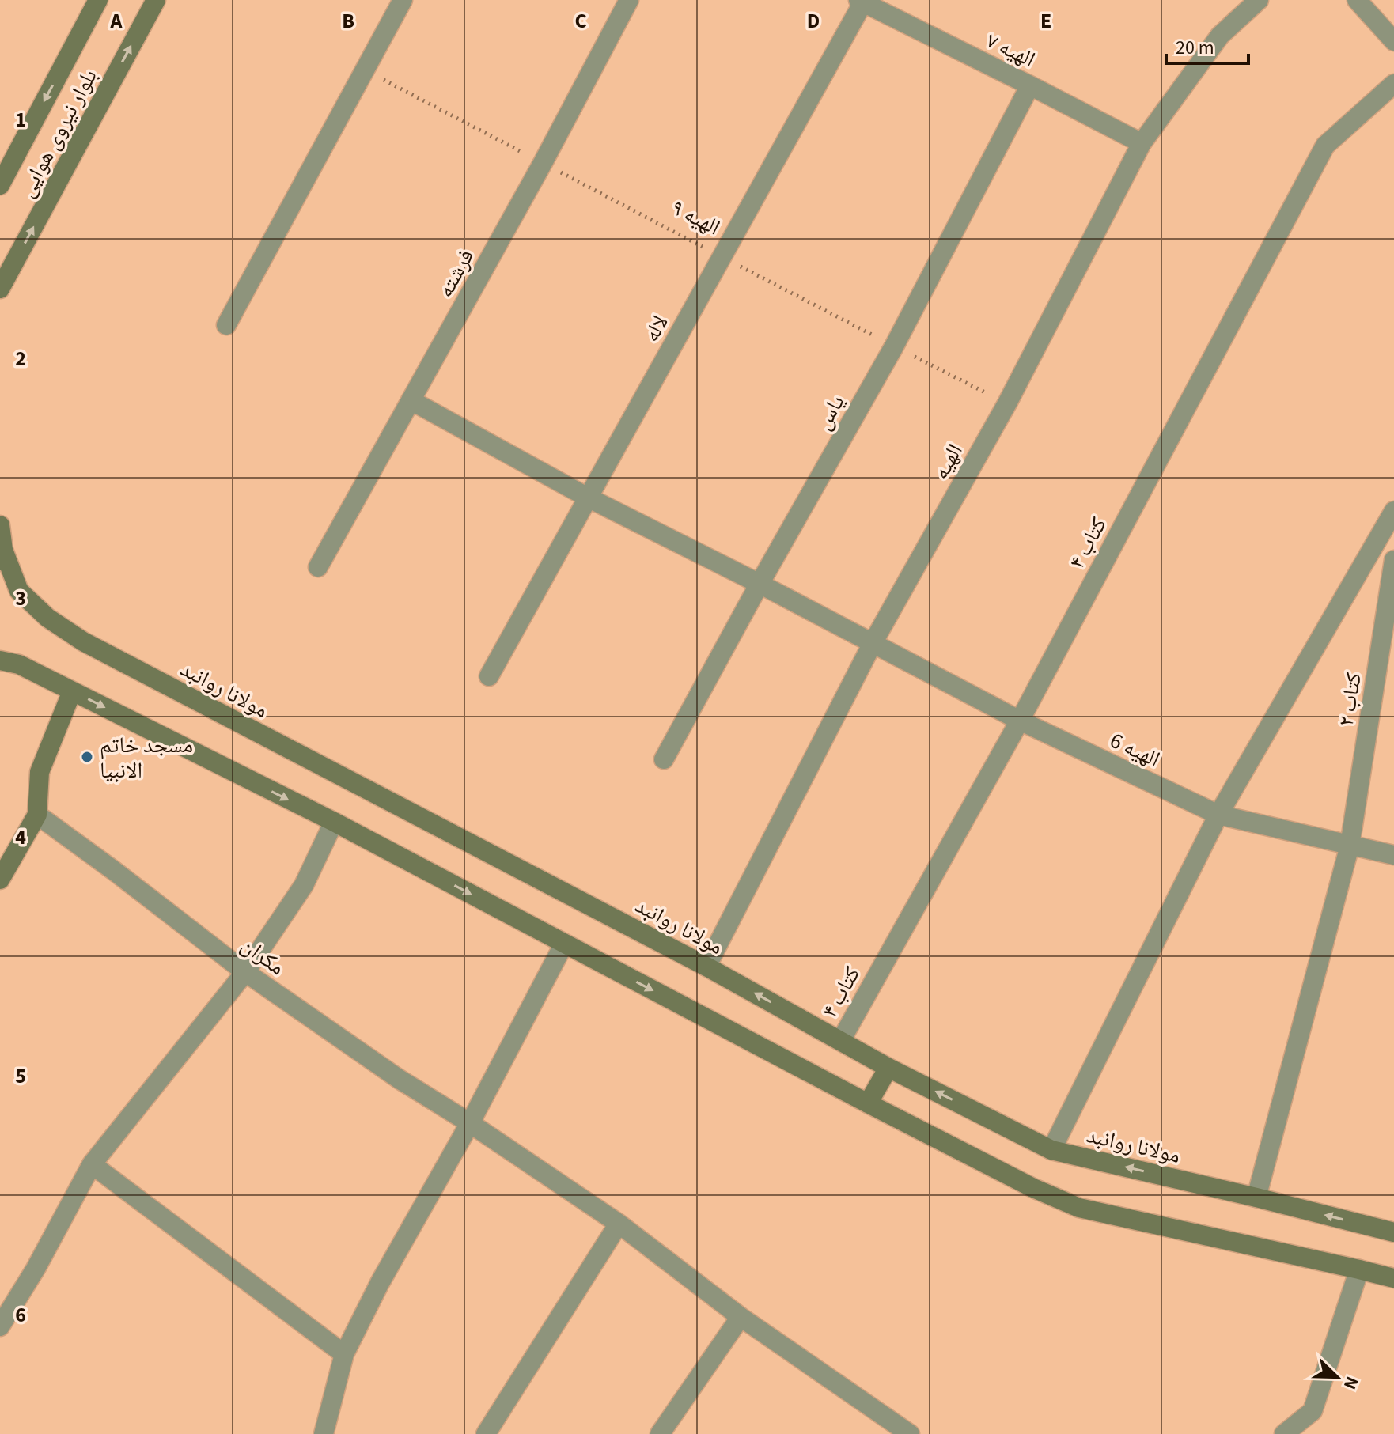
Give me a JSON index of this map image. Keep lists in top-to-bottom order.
{
  "streets": {
    "street": [
      "الهیه ۷",
      "بلوار نیروی هوایی",
      "فرشته",
      "لاله",
      "یاس",
      "الهیه",
      "کتاب ۴",
      "مولانا روانبد",
      "کتاب ۲",
      "الهیه 6",
      "مکران"
    ],
    "path": ["الهیه ۹"]
  },
  "crossings": [
    ["الهیه ۷", "لاله"],
    ["الهیه ۷", "یاس"],
    ["الهیه ۷", "الهیه"],
    ["الهیه ۹", "فرشته"],
    ["الهیه ۹", "لاله"],
    ["الهیه ۹", "یاس"],
    ["الهیه ۹", "الهیه"],
    ["الهیه", "مولانا روانبد"],
    ["الهیه", "الهیه 6"],
    ["کتاب ۴", "مولانا روانبد"],
    ["کتاب ۴", "الهیه 6"],
    ["مولانا روانبد", "کتاب ۲"],
    ["کتاب ۲", "الهیه 6"]
  ],
  "places": ["مسجد خاتم الانبیا"],
  "scale_bar": "20 m",
  "north": "bottom right",
  "grid": {
    "columns": [
      "A",
      "B",
      "C",
      "D",
      "E"
    ],
    "rows": [
      "1",
      "2",
      "3",
      "4",
      "5",
      "6"
    ]
  }
}
